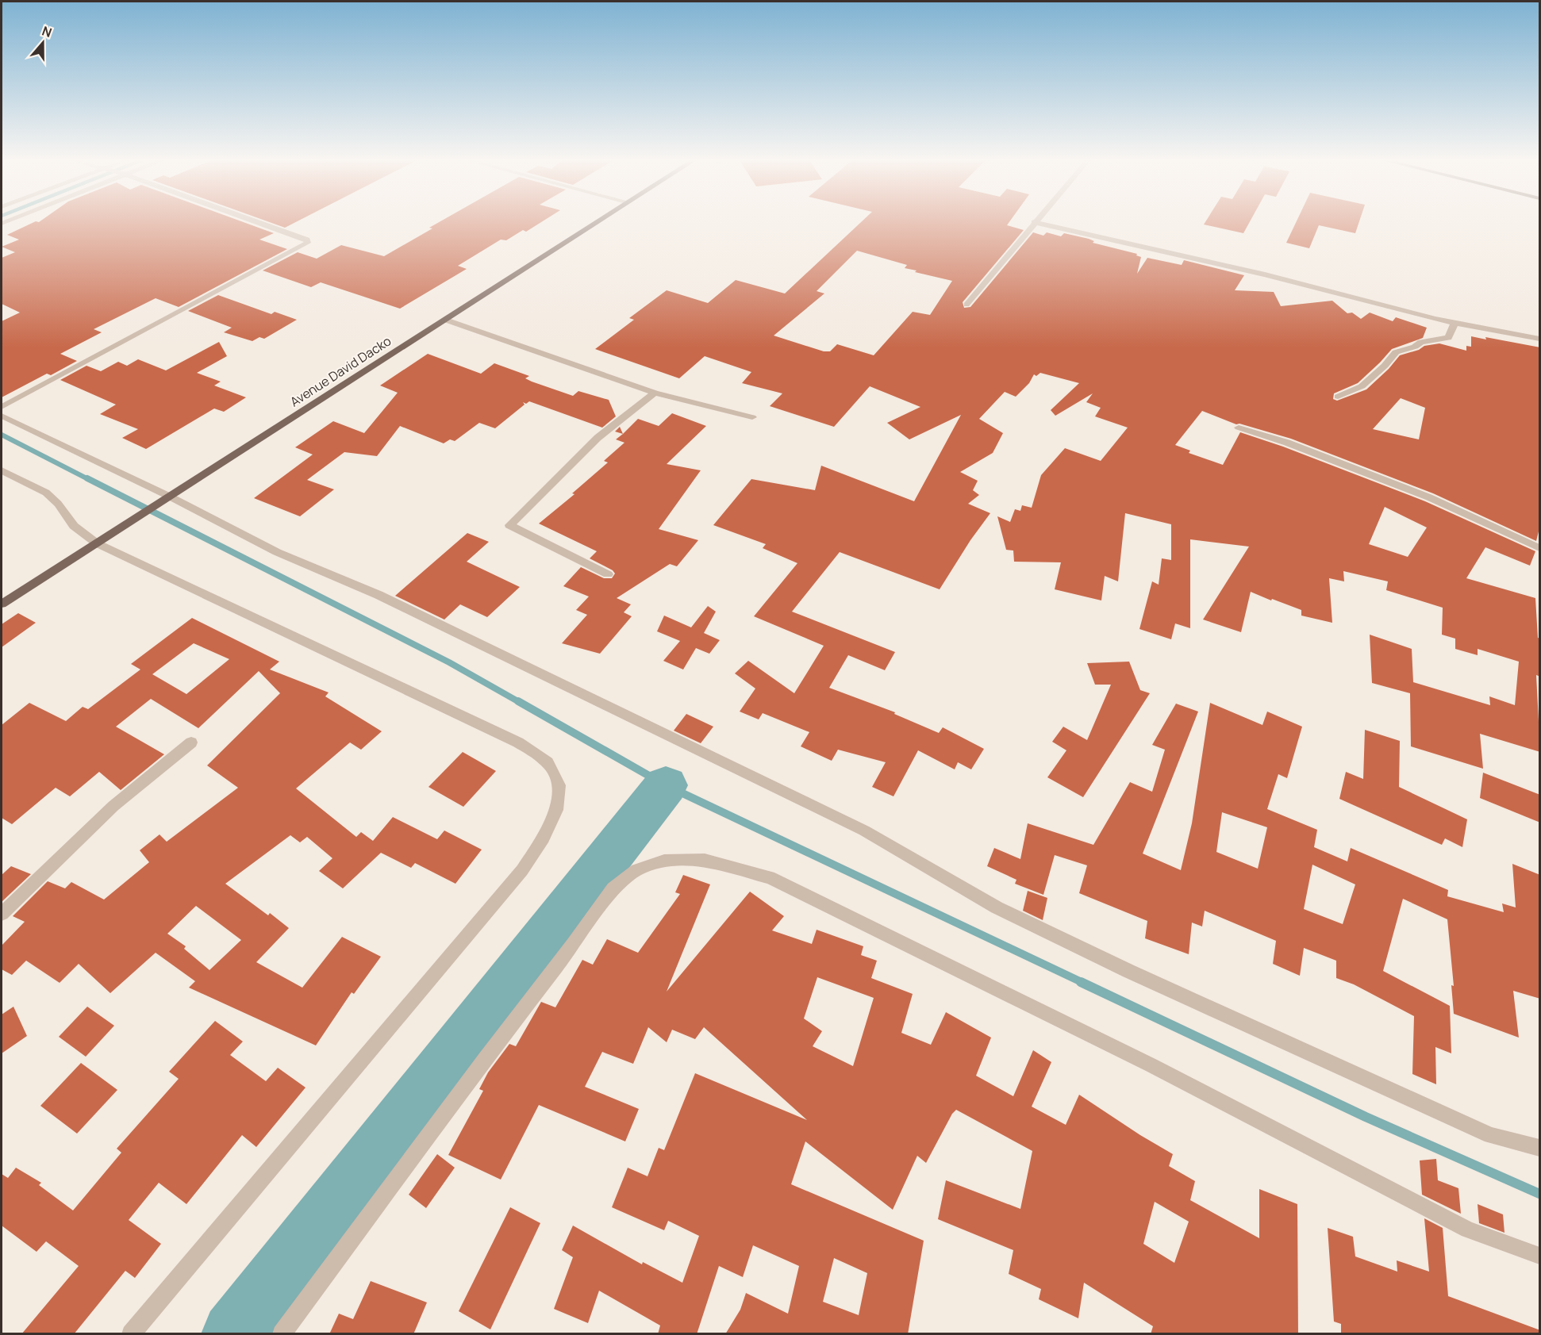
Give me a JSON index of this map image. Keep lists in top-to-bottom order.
{
  "streets": {
    "main road": ["Avenue David Dacko"]
  },
  "north": "top"
}
